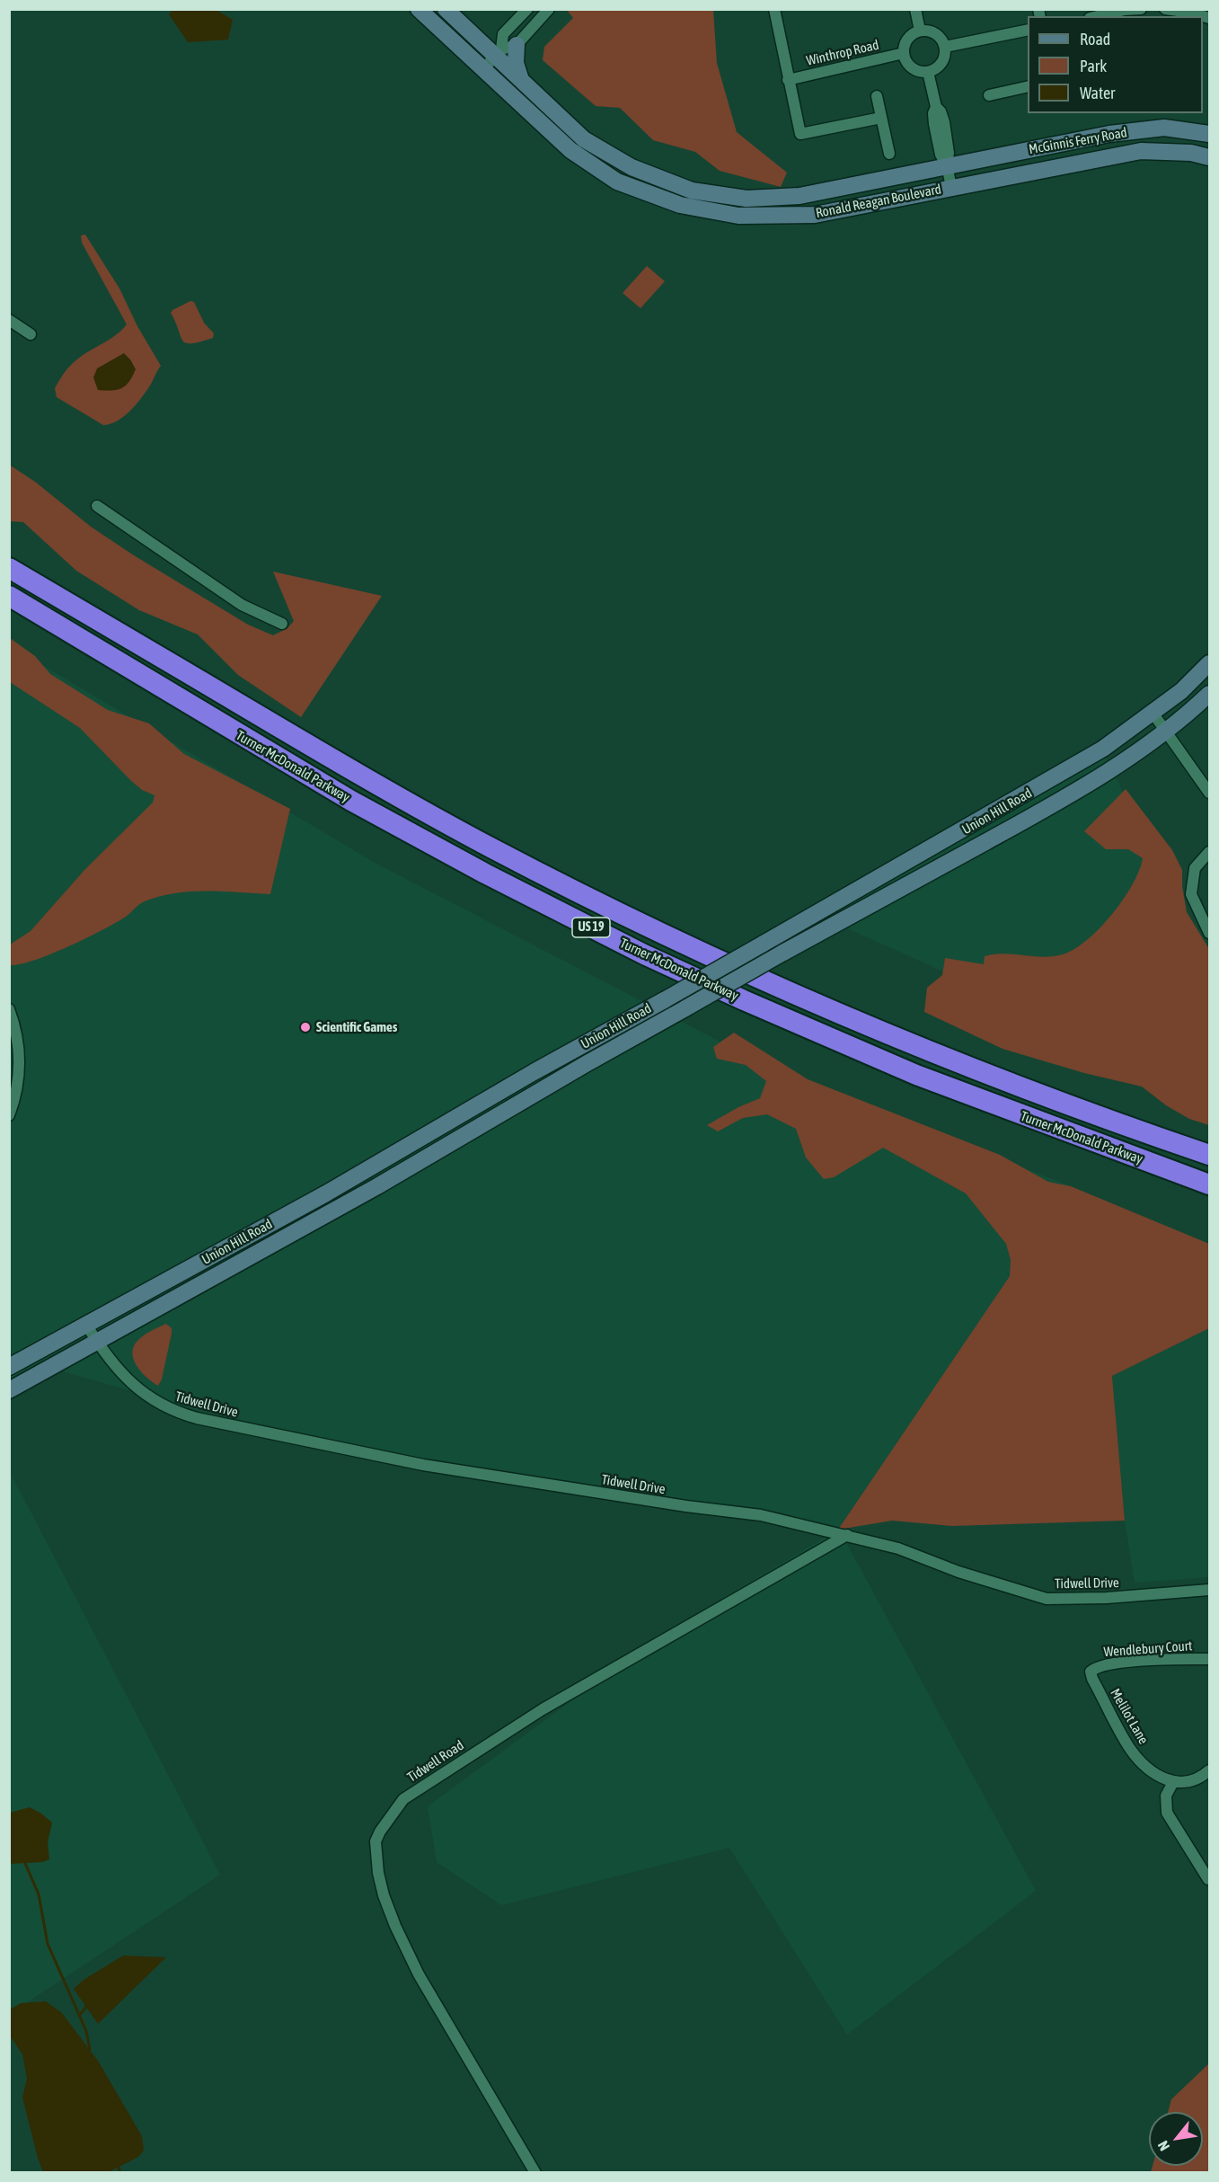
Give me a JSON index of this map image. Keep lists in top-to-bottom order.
{
  "streets": {
    "highway": ["Turner McDonald Parkway", "US 19"],
    "street": [
      "Winthrop Road",
      "McGinnis Ferry Road",
      "Ronald Reagan Boulevard",
      "Union Hill Road",
      "Tidwell Drive",
      "Wendlebury Court",
      "Melilot Lane",
      "Tidwell Road"
    ]
  },
  "crossings": [
    ["McGinnis Ferry Road", "Ronald Reagan Boulevard"],
    ["Union Hill Road", "Tidwell Drive"],
    ["Tidwell Drive", "Tidwell Road"],
    ["Wendlebury Court", "Melilot Lane"]
  ],
  "places": ["Scientific Games"],
  "legend": ["Road", "Park", "Water"],
  "north": "bottom left"
}
